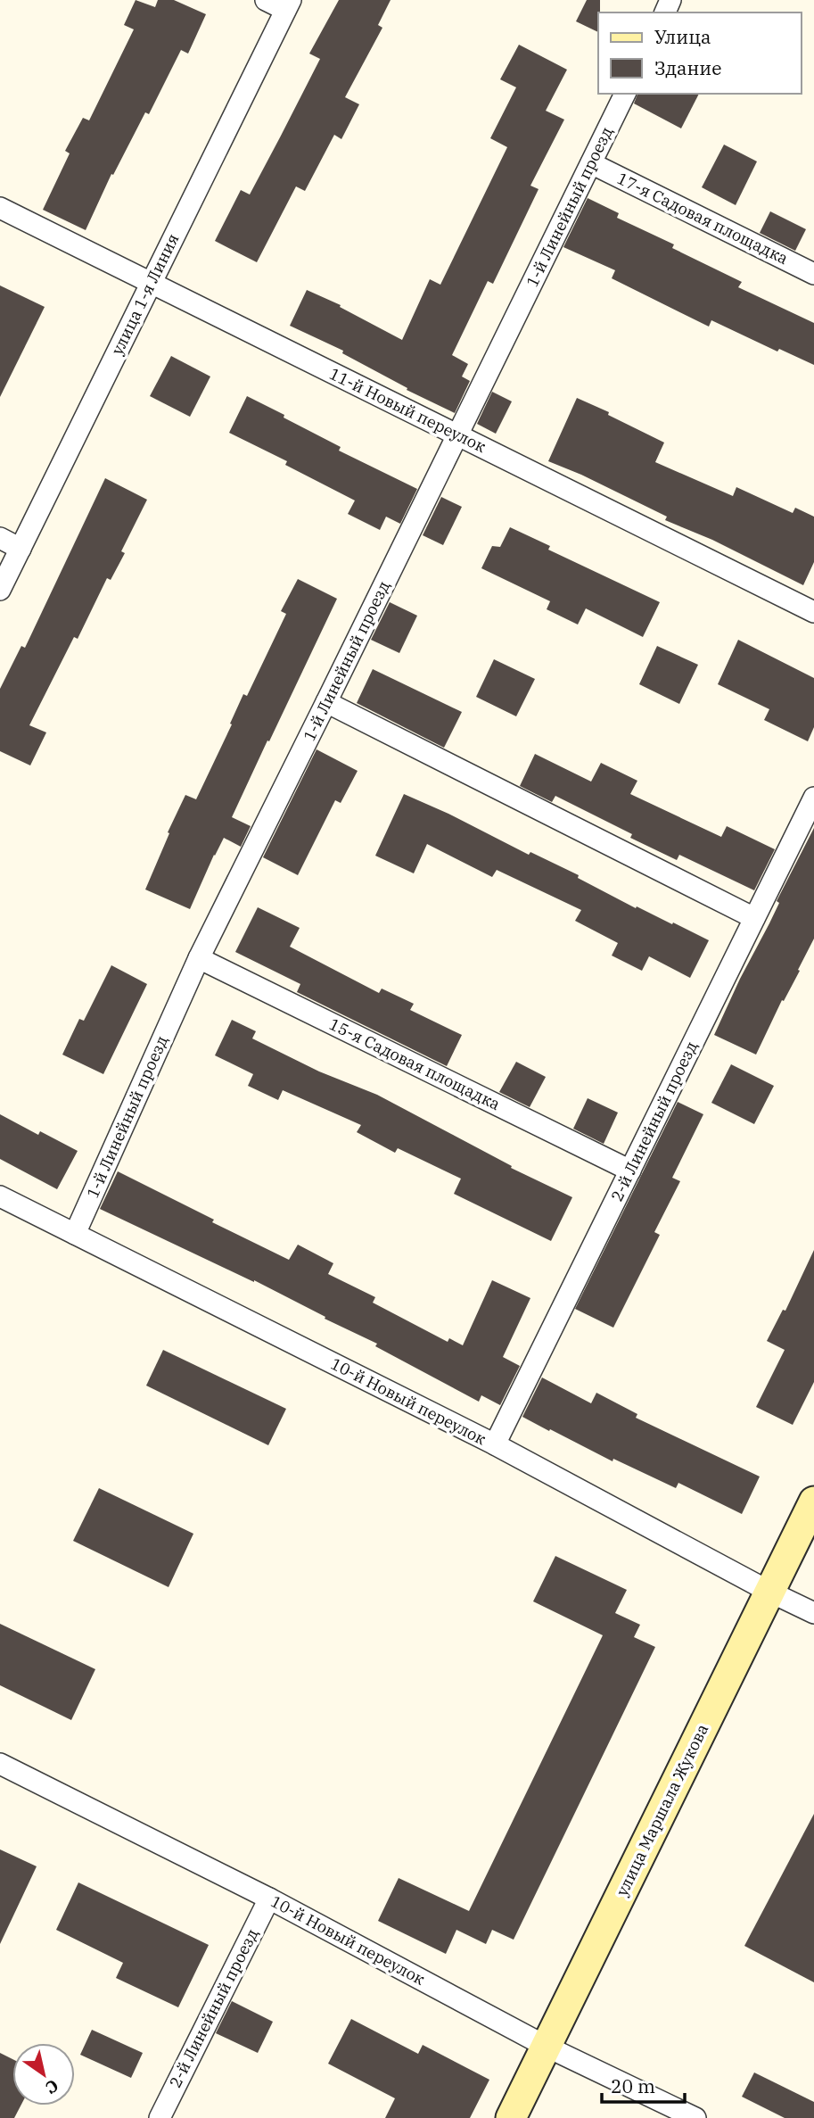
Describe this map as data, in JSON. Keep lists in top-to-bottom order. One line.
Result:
{"streets":{"main road":["улица Маршала Жукова"],"street":["1-й Линейный проезд","17-я Садовая площадка","улица 1-я Линия","11-й Новый переулок","15-я Садовая площадка","2-й Линейный проезд","10-й Новый переулок"]},"crossings":[["1-й Линейный проезд","17-я Садовая площадка"],["1-й Линейный проезд","11-й Новый переулок"],["1-й Линейный проезд","15-я Садовая площадка"],["1-й Линейный проезд","10-й Новый переулок"],["улица 1-я Линия","11-й Новый переулок"],["15-я Садовая площадка","2-й Линейный проезд"],["2-й Линейный проезд","10-й Новый переулок"],["10-й Новый переулок","улица Маршала Жукова"]],"legend":["Улица","Здание"],"scale_bar":"20 m","north":"bottom right"}
